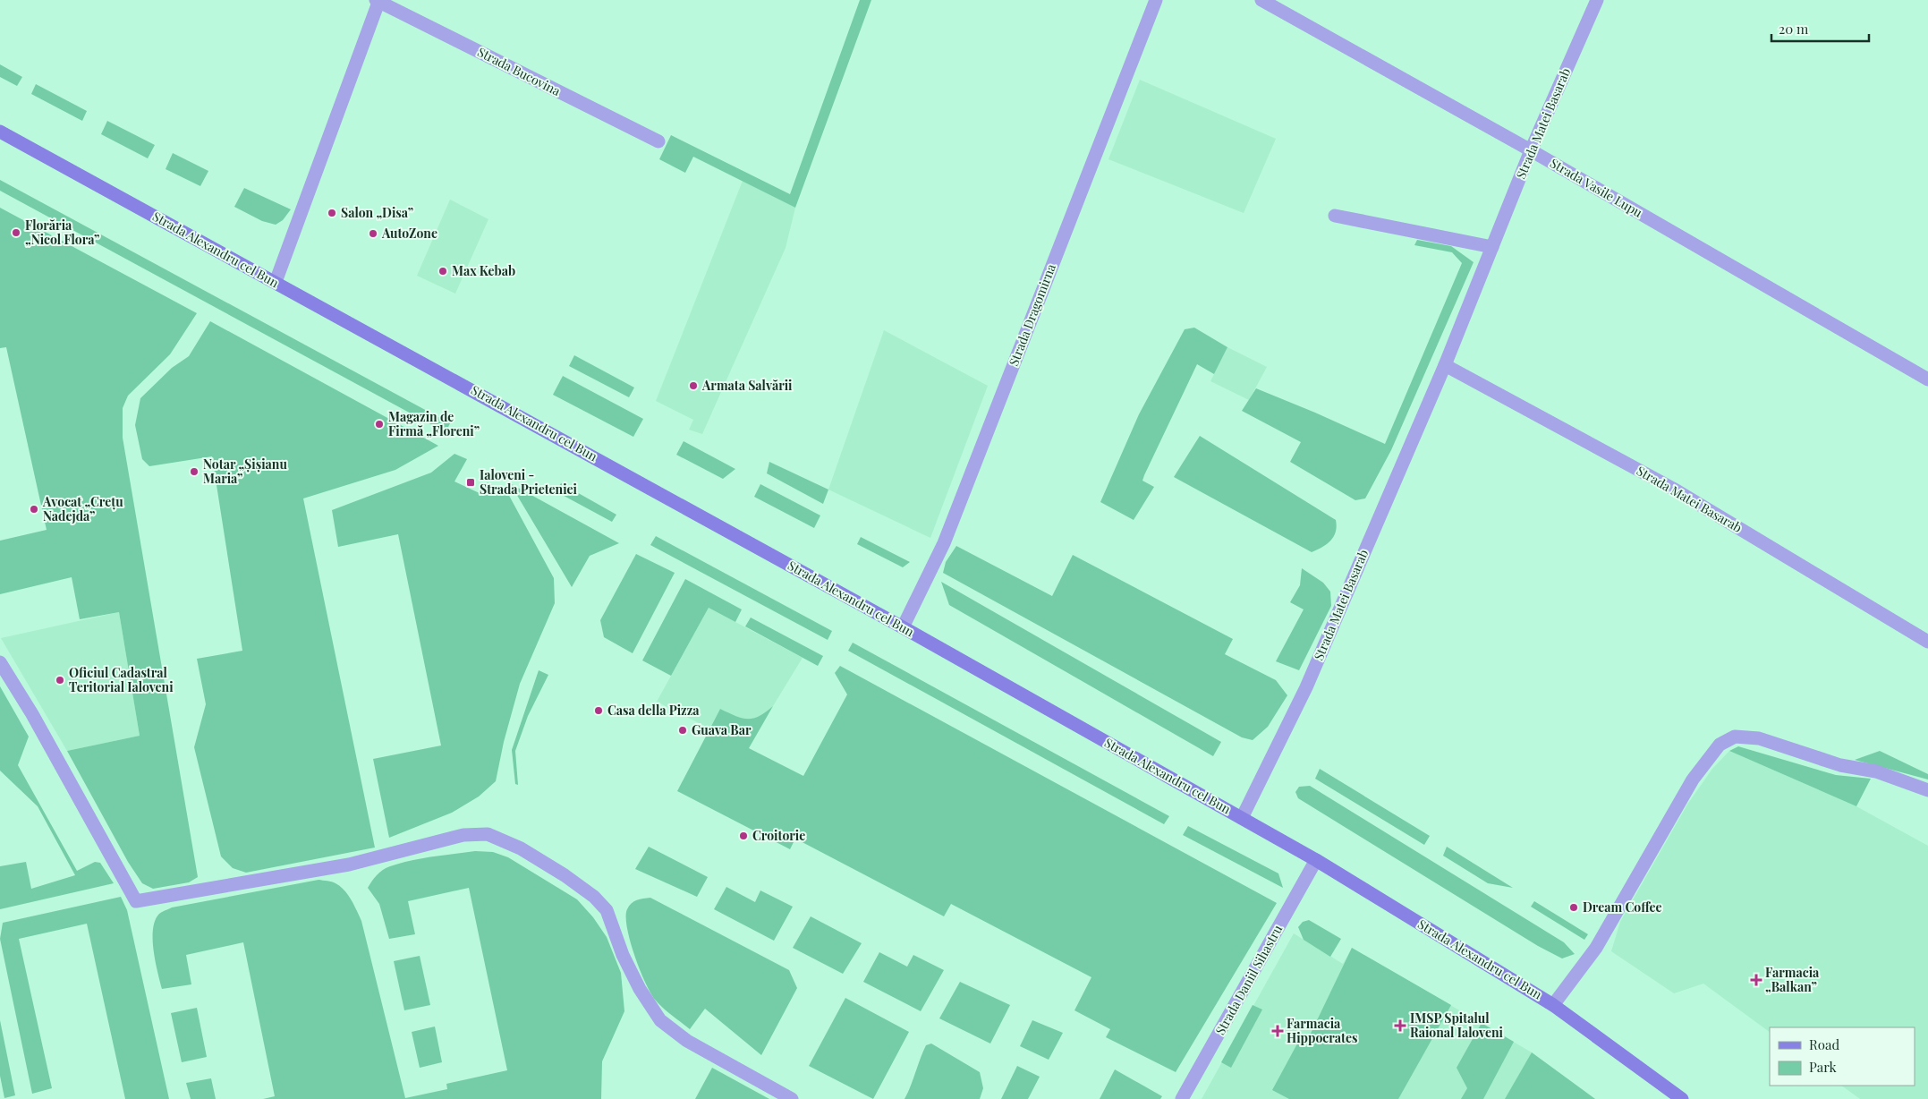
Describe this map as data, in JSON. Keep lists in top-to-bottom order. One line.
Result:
{"streets":{"main road":["Strada Alexandru cel Bun"],"street":["Strada Bucovina","Strada Matei Basarab","Strada Vasile Lupu","Strada Dragomirna","Strada Daniil Sihastru"]},"crossings":[["Strada Bucovina","Strada Alexandru cel Bun"],["Strada Matei Basarab","Strada Vasile Lupu"],["Strada Matei Basarab","Strada Alexandru cel Bun"],["Strada Alexandru cel Bun","Strada Dragomirna"],["Strada Alexandru cel Bun","Strada Daniil Sihastru"]],"places":{"other":["Salon „Disa”","Florăria „Nicol Flora”","AutoZone","Max Kebab","Armata Salvării","Magazin de Firmă „Floreni”","Notar „Șișianu Maria”","Avocat „Crețu Nadejda”","Oficiul Cadastral Teritorial Ialoveni","Casa della Pizza","Guava Bar","Croitorie","Dream Coffee"],"transit":["Ialoveni - Strada Prieteniei"],"health":["Farmacia „Balkan”","IMSP Spitalul Raional Ialoveni","Farmacia Hippocrates"]},"legend":["Road","Park"],"scale_bar":"20 m"}
